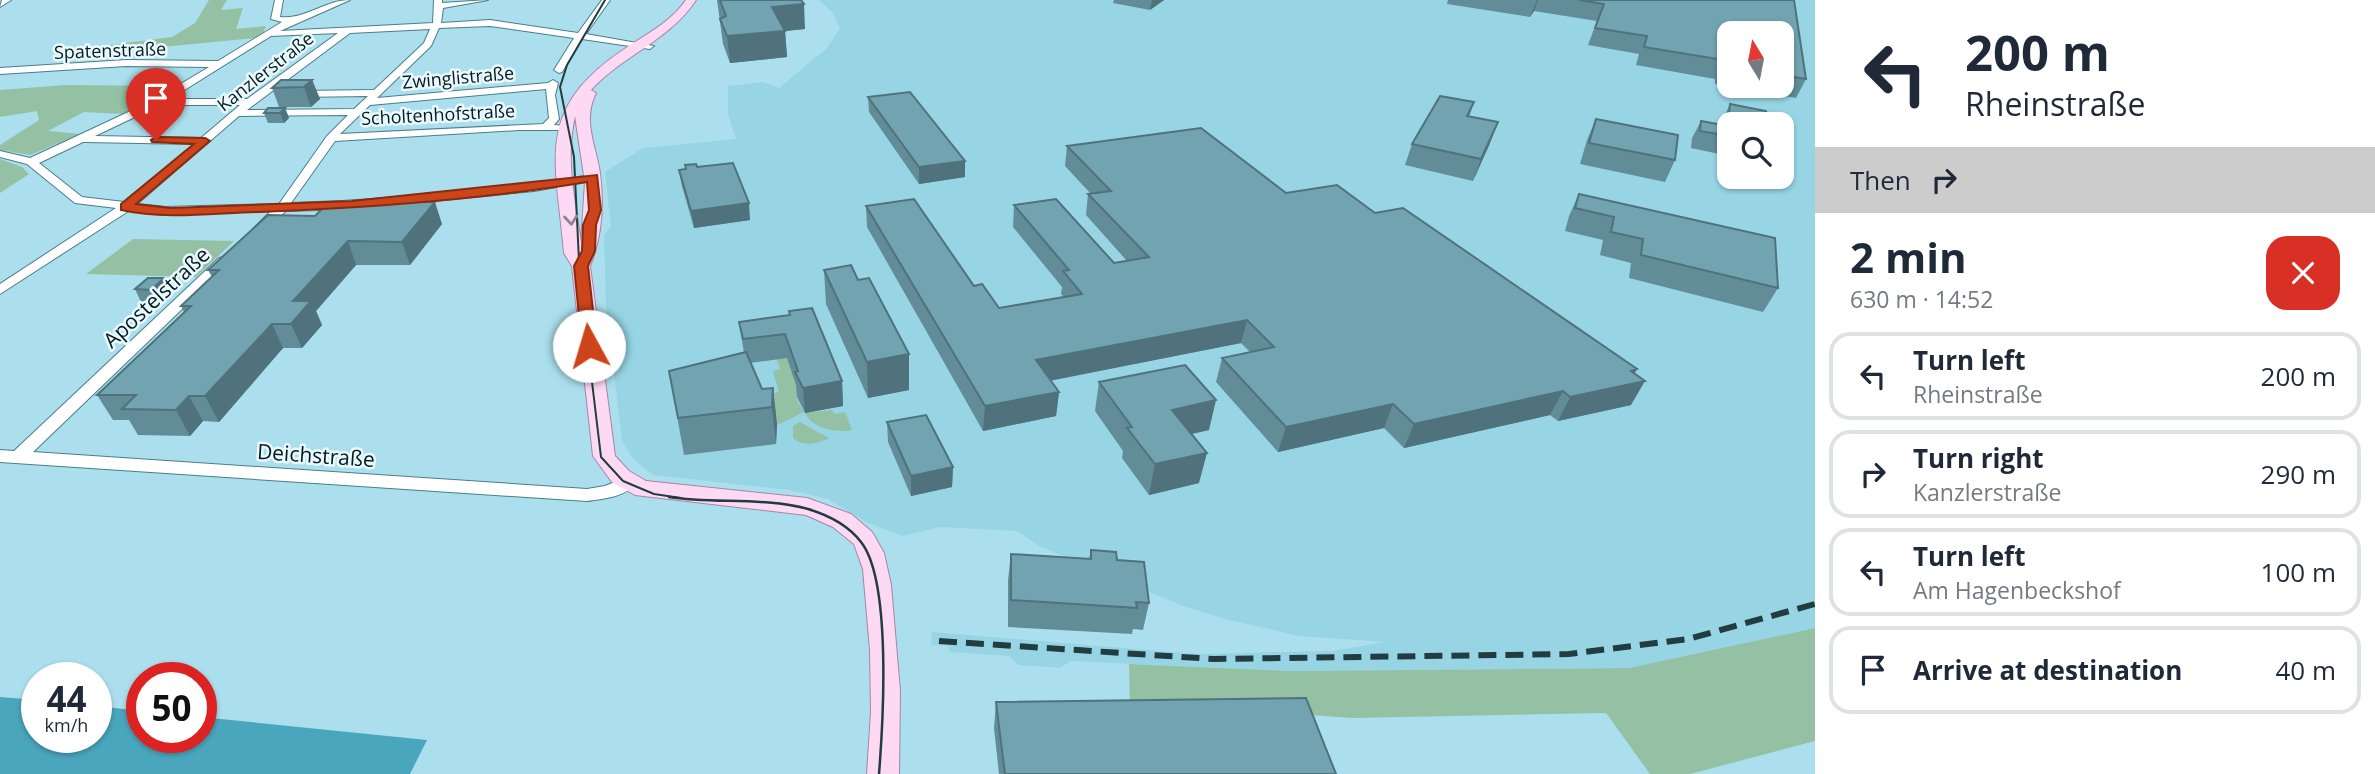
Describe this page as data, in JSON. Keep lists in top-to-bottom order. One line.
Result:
{"streets":{"street":["Spatenstraße","Kanzlerstraße","Zwinglistraße","Scholtenhofstraße","Apostelstraße","Deichstraße"]},"crossings":[["Zwinglistraße","Scholtenhofstraße"],["Zwinglistraße","Apostelstraße"],["Scholtenhofstraße","Apostelstraße"],["Apostelstraße","Deichstraße"]],"north":"top","page":{"turn":["200 m","Rheinstraße"],"then":"Then","heading":["2 min","630 m · 14:52"],"list":[{"name":"Turn left","note":"Rheinstraße","value":"200 m"},{"name":"Turn right","note":"Kanzlerstraße","value":"290 m"},{"name":"Turn left","note":"Am Hagenbeckshof","value":"100 m"},{"name":"Arrive at destination","value":"40 m"}],"speed":"44 km/h","limit":"50"}}
